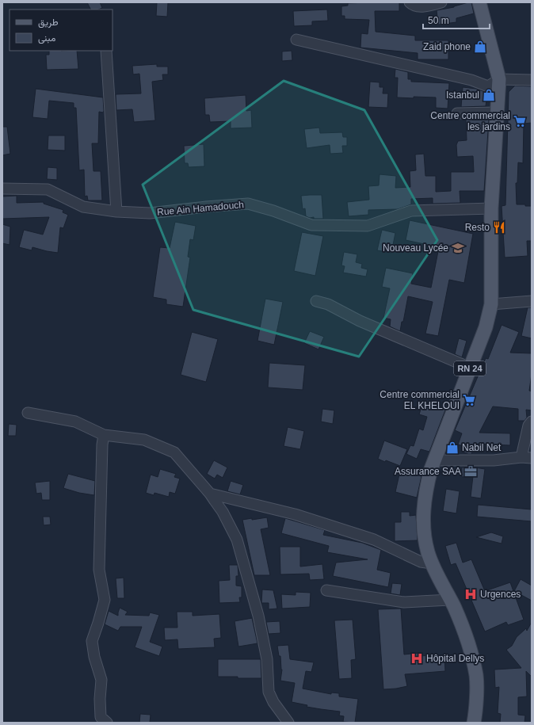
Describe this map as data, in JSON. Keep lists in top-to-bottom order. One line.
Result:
{"streets":{"main road":["RN 24"],"street":["Rue Ain Hamadouch"]},"crossings":[["Rue Ain Hamadouch","RN 24"]],"places":{"shop":["Zaid phone","Istanbul","Nabil Net"],"supermarket":["Centre commercial les jardins","Centre commercial EL KHELOUI"],"restaurant":["Resto"],"school or university":["Nouveau Lycée"],"office":["Assurance SAA"],"hospital":["Urgences","Hôpital Dellys"]},"legend":["طريق","مبنى"],"scale_bar":"50 m"}
